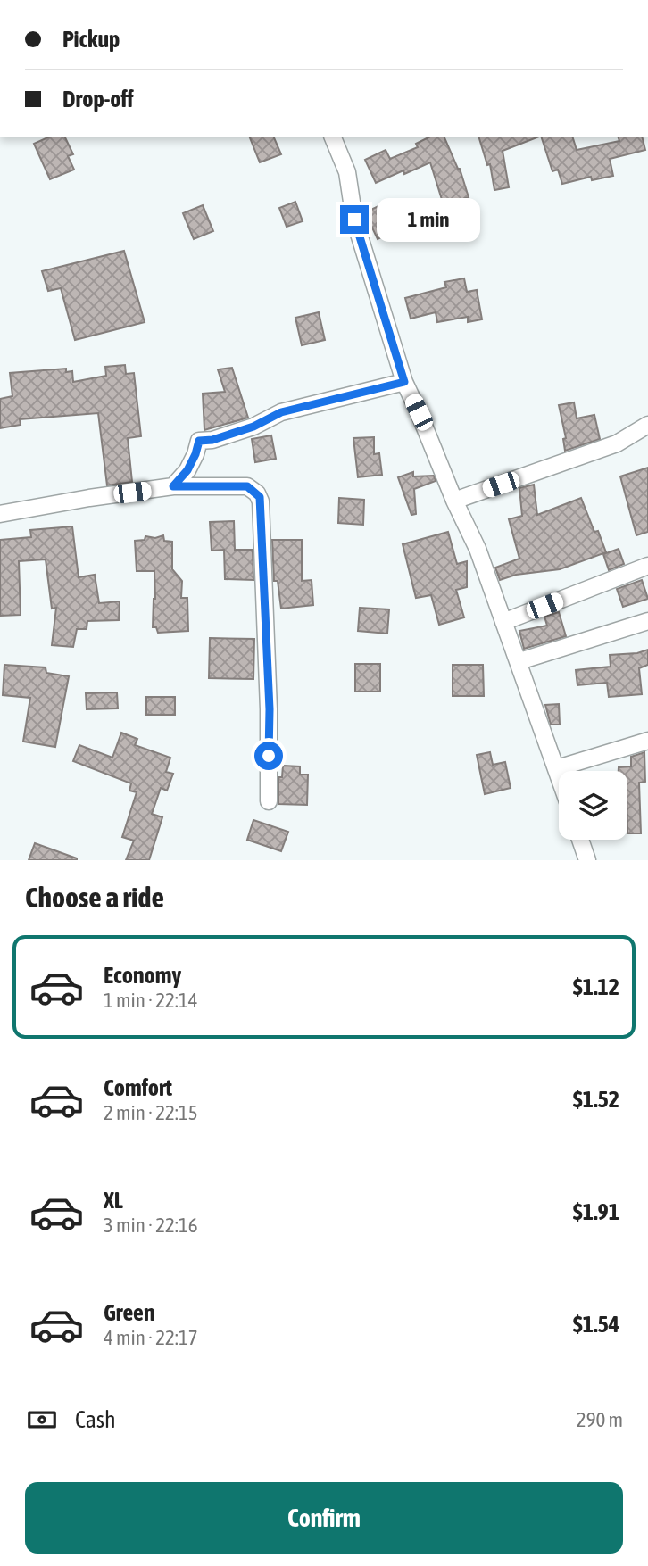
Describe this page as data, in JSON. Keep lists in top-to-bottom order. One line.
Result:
{"page":{"banner":["Pickup","Drop-off"],"bubble":"1 min","heading":"Choose a ride","list":[{"name":"Economy","note":"1 min · 22:14","value":"$1.12"},{"name":"Comfort","note":"2 min · 22:15","value":"$1.52"},{"name":"XL","note":"3 min · 22:16","value":"$1.91"},{"name":"Green","note":"4 min · 22:17","value":"$1.54"}],"pay":["Cash","290 m"],"buttons":"Confirm"}}
